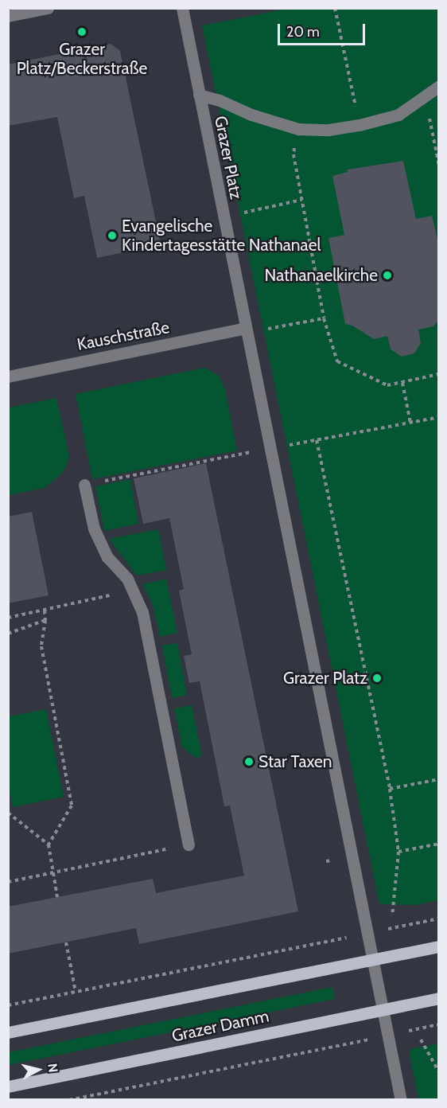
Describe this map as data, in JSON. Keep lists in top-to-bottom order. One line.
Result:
{"streets":{"main road":["Grazer Damm"],"street":["Grazer Platz","Kauschstraße"]},"crossings":[["Grazer Platz","Kauschstraße"],["Grazer Platz","Grazer Damm"]],"places":["Grazer Platz/Beckerstraße","Evangelische Kindertagesstätte Nathanael","Nathanaelkirche","Grazer Platz","Star Taxen"],"scale_bar":"20 m","north":"right"}
